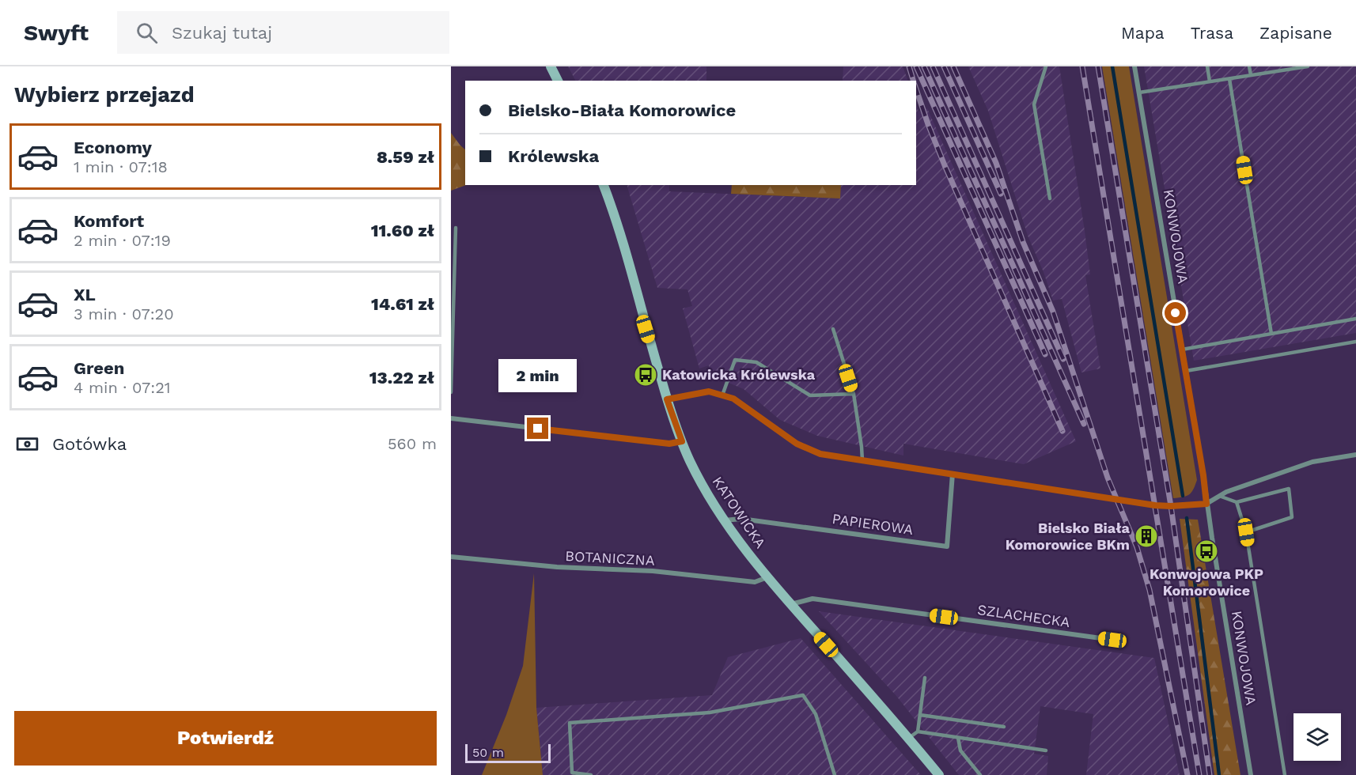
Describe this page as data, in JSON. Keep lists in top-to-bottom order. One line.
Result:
{"streets":{"street":["KONWOJOWA","KATOWICKA","PAPIEROWA","BOTANICZNA","SZLACHECKA"]},"crossings":[["KATOWICKA","PAPIEROWA"],["KATOWICKA","BOTANICZNA"],["KATOWICKA","SZLACHECKA"]],"places":{"bus stop":["Katowicka Królewska","Konwojowa PKP Komorowice"],"building":["Bielsko Biała Komorowice BKm"]},"scale_bar":"50 m","page":{"header":"Swyft","search":"Szukaj tutaj","nav":["Mapa","Trasa","Zapisane"],"heading":"Wybierz przejazd","banner":["Bielsko-Biała Komorowice","Królewska"],"list":[{"name":"Economy","note":"1 min · 07:18","value":"8.59 zł"},{"name":"Komfort","note":"2 min · 07:19","value":"11.60 zł"},{"name":"XL","note":"3 min · 07:20","value":"14.61 zł"},{"name":"Green","note":"4 min · 07:21","value":"13.22 zł"}],"bubble":"2 min","pay":["Gotówka","560 m"],"buttons":"Potwierdź","scale":"50 m"}}
